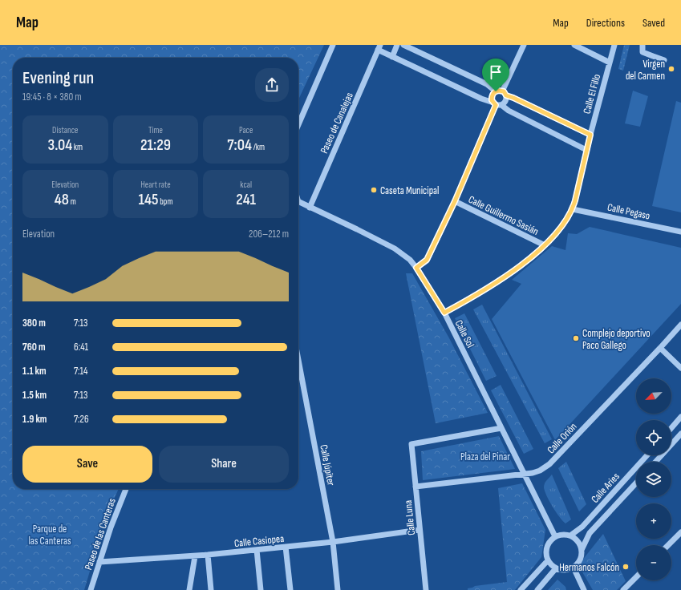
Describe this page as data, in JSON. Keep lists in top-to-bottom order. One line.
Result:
{"streets":{"street":["Calle El Fillo","Paseo de Canalejas","Calle Pegaso","Calle Guillermo Sasián","Calle Sol","Calle Orión","Calle Júpiter","Calle Aries","Calle Luna","Paseo de las Canteras","Calle Casiopea"]},"crossings":[["Calle El Fillo","Calle Pegaso"],["Calle El Fillo","Calle Guillermo Sasián"],["Calle El Fillo","Calle Sol"],["Paseo de Canalejas","Calle Sol"],["Calle Sol","Calle Orión"],["Calle Sol","Calle Aries"],["Calle Sol","Calle Luna"],["Calle Orión","Calle Luna"],["Calle Júpiter","Calle Casiopea"],["Calle Luna","Calle Casiopea"],["Paseo de las Canteras","Calle Casiopea"]],"parks":["Plaza del Pinar","Parque de las Canteras"],"places":["Virgen del Carmen","Caseta Municipal","Complejo deportivo Paco Gallego","Hermanos Falcón"],"north":"bottom left","page":{"header":"Map","nav":["Map","Directions","Saved"],"heading":["Evening run","19:45 · 8 × 380 m"],"stats":[["Distance","3.04 km"],["Time","21:29"],["Pace","7:04 /km"],["Elevation","48 m"],["Heart rate","145 bpm"],["kcal","241"]],"chart":["Elevation","206–212 m"],"list":[{"name":"380 m","note":"7:13"},{"name":"760 m","note":"6:41"},{"name":"1.1 km","note":"7:14"},{"name":"1.5 km","note":"7:13"},{"name":"1.9 km","note":"7:26"}],"map_buttons":["+","−"],"buttons":["Save","Share"]}}
